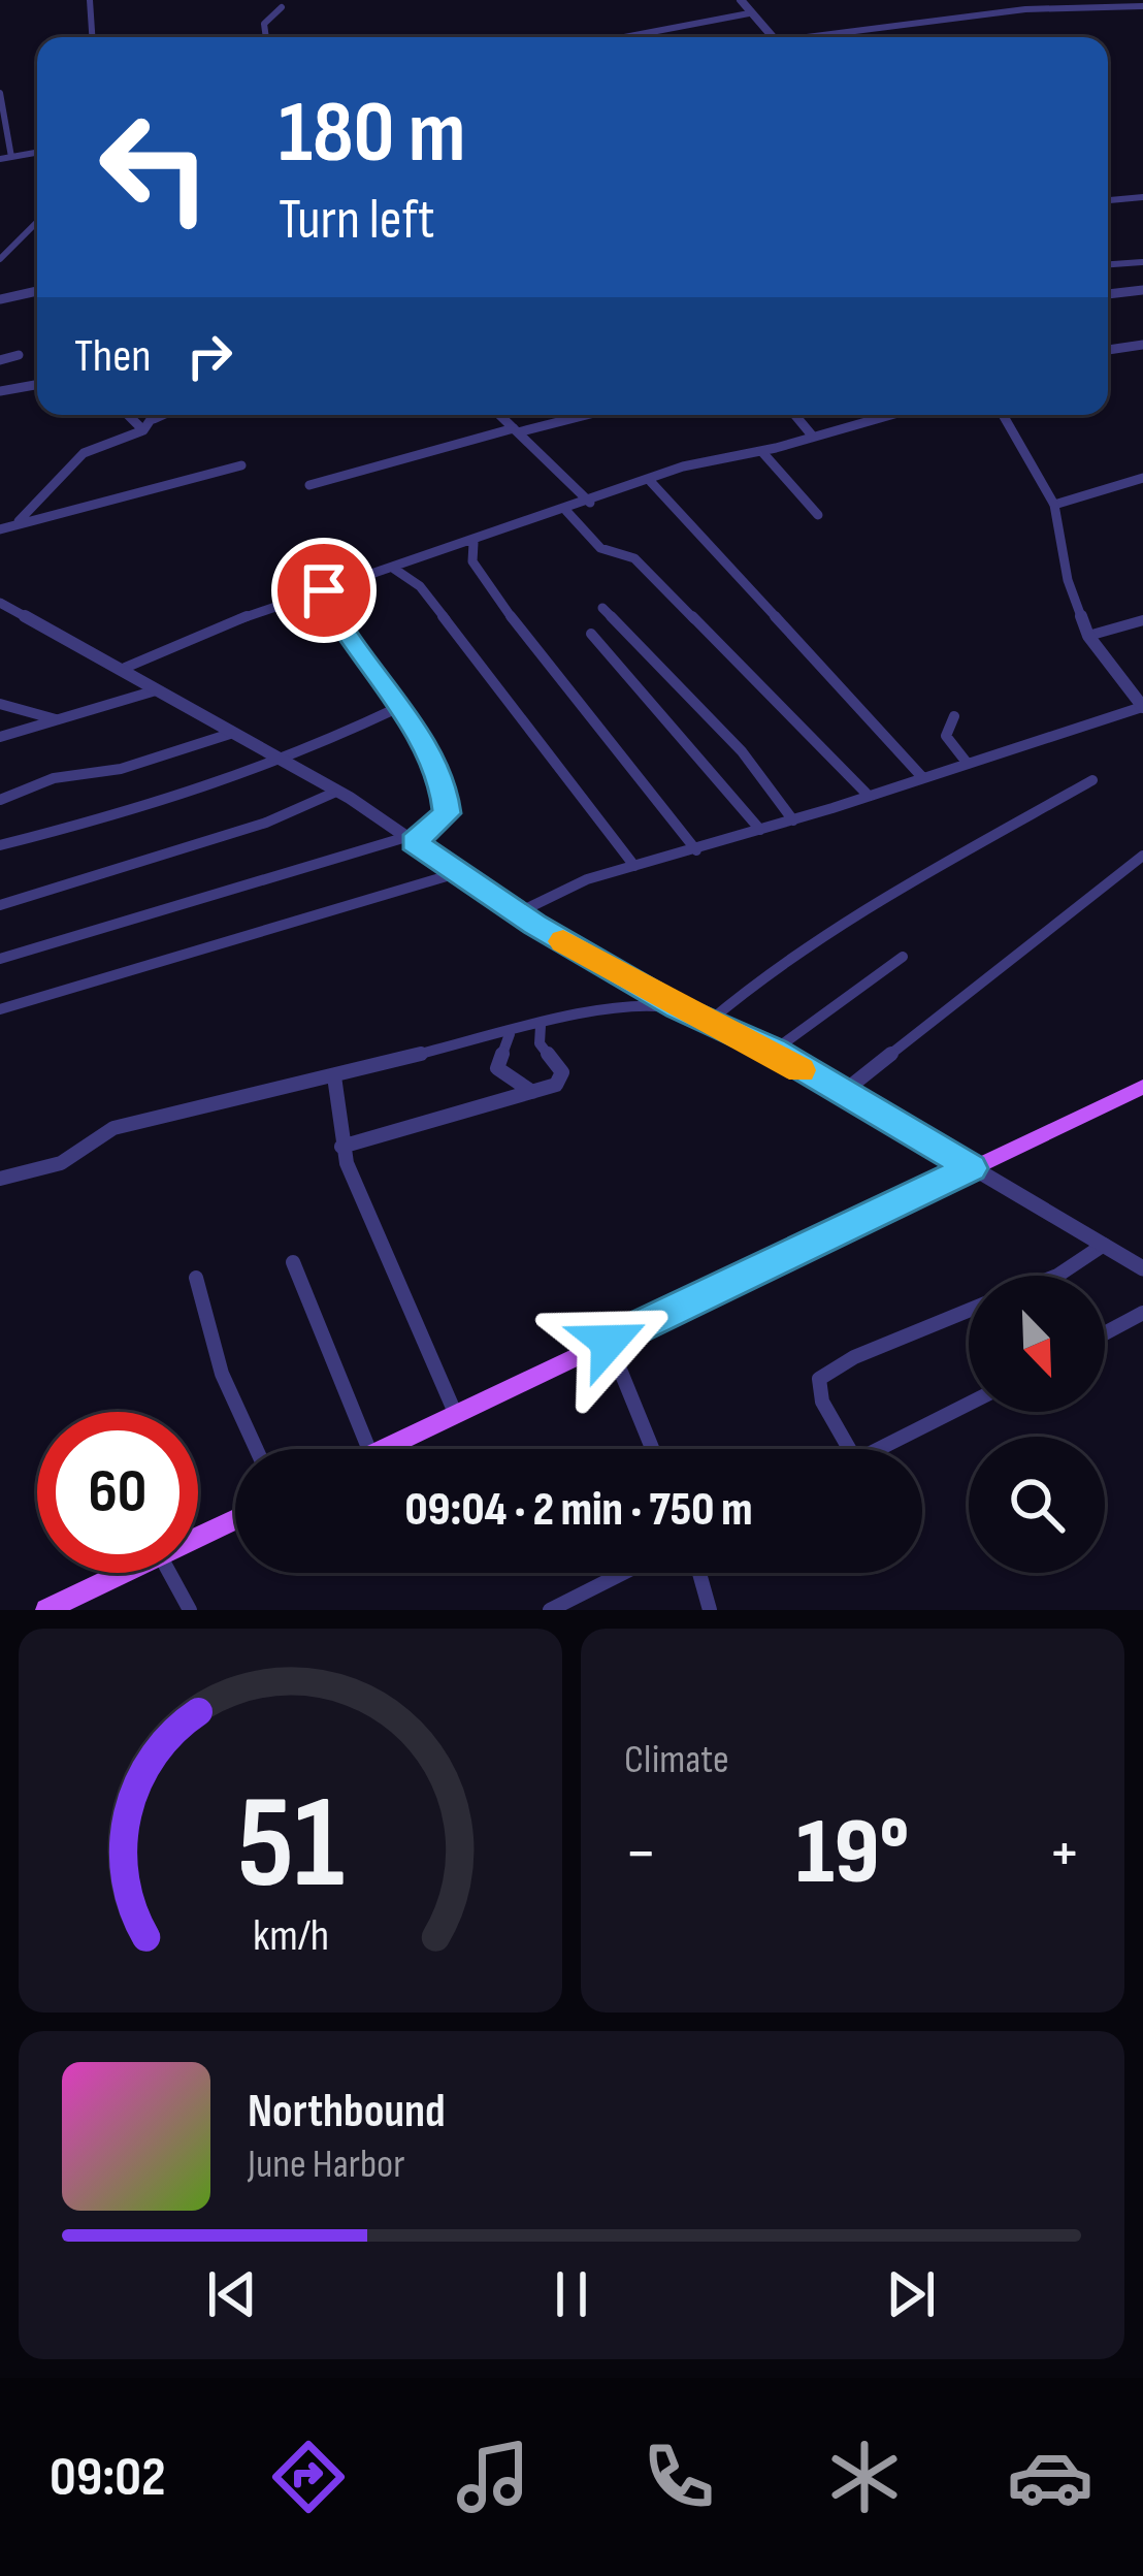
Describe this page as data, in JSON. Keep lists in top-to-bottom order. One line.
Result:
{"north":"bottom right","page":{"turn":["180 m","Turn left"],"then":"Then","limit":"60","trip":"09:04 · 2 min · 750 m","tile":"Climate","heat":["−","19°","+"],"song":["Northbound","June Harbor"],"tabs":"09:02","gauge":["51","km/h"]}}
